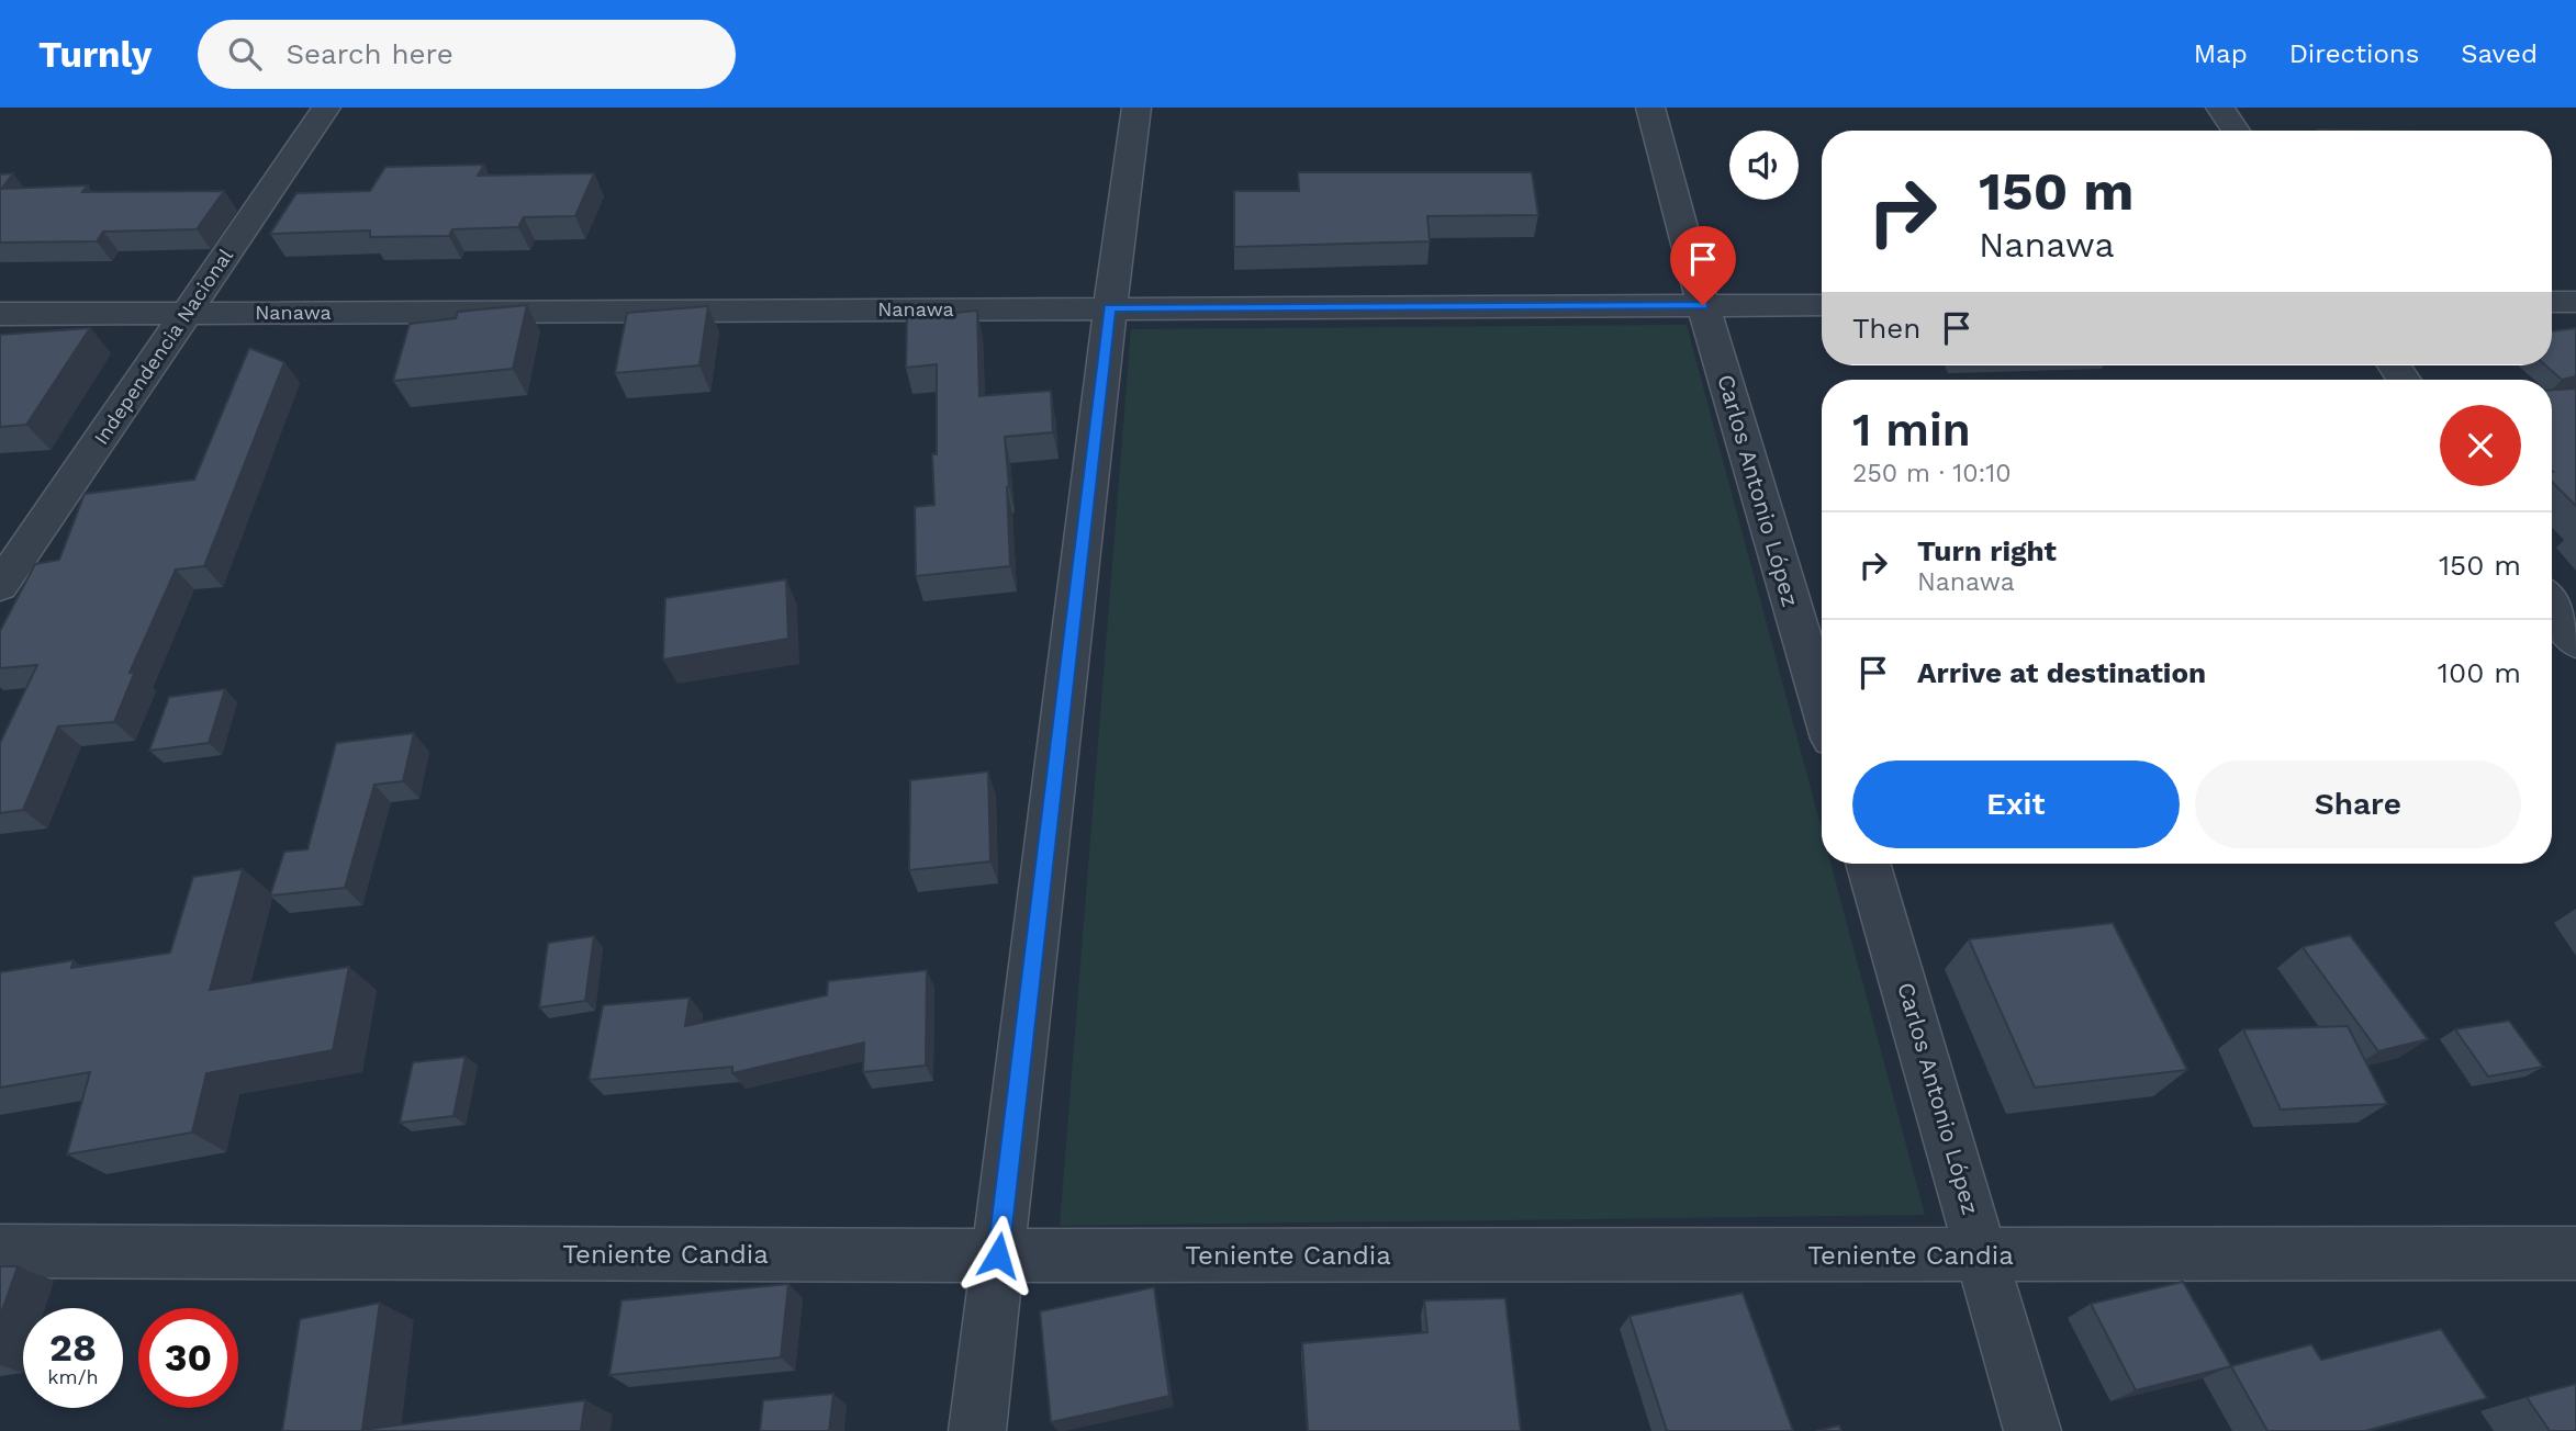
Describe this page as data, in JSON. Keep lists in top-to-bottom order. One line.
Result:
{"streets":{"street":["Nanawa","Independencia Nacional","Carlos Antonio López","Teniente Candia"]},"crossings":[["Nanawa","Independencia Nacional"],["Nanawa","Carlos Antonio López"],["Carlos Antonio López","Teniente Candia"]],"page":{"header":"Turnly","search":"Search here","nav":["Map","Directions","Saved"],"turn":["150 m","Nanawa"],"then":"Then","heading":["1 min","250 m · 10:10"],"list":[{"name":"Turn right","note":"Nanawa","value":"150 m"},{"name":"Arrive at destination","value":"100 m"}],"buttons":["Exit","Share"],"speed":"28 km/h","limit":"30"}}
